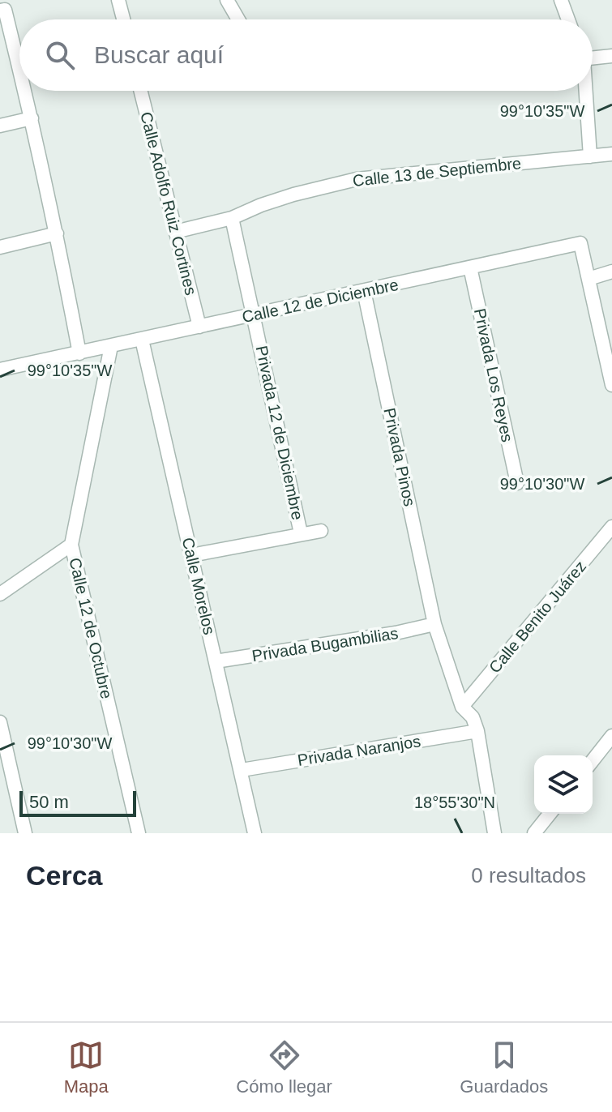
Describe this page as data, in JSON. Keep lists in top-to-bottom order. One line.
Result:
{"streets":{"street":["Calle 13 de Septiembre","Calle Adolfo Ruiz Cortines","Calle 12 de Diciembre","Privada Los Reyes","Privada 12 de Diciembre","Privada Pinos","Calle Morelos","Calle Benito Juárez","Calle 12 de Octubre","Privada Bugambilias","Privada Naranjos"]},"crossings":[["Calle 13 de Septiembre","Calle Adolfo Ruiz Cortines"],["Calle 13 de Septiembre","Privada 12 de Diciembre"],["Calle Adolfo Ruiz Cortines","Calle 12 de Diciembre"],["Calle 12 de Diciembre","Privada Los Reyes"],["Calle 12 de Diciembre","Privada 12 de Diciembre"],["Calle 12 de Diciembre","Privada Pinos"],["Calle 12 de Diciembre","Calle Morelos"],["Calle 12 de Diciembre","Calle 12 de Octubre"],["Privada 12 de Diciembre","Calle Morelos"],["Privada Pinos","Calle Benito Juárez"],["Privada Pinos","Privada Bugambilias"],["Privada Pinos","Privada Naranjos"],["Calle Morelos","Privada Bugambilias"],["Calle Morelos","Privada Naranjos"]],"scale_bar":"50 m","page":{"search":"Buscar aquí","scale":"50 m","heading":["Cerca","0 resultados"],"nav":["Mapa","Cómo llegar","Guardados"]},"coordinates":["99°10'35\"W","99°10'30\"W","18°55'30\"N"]}
